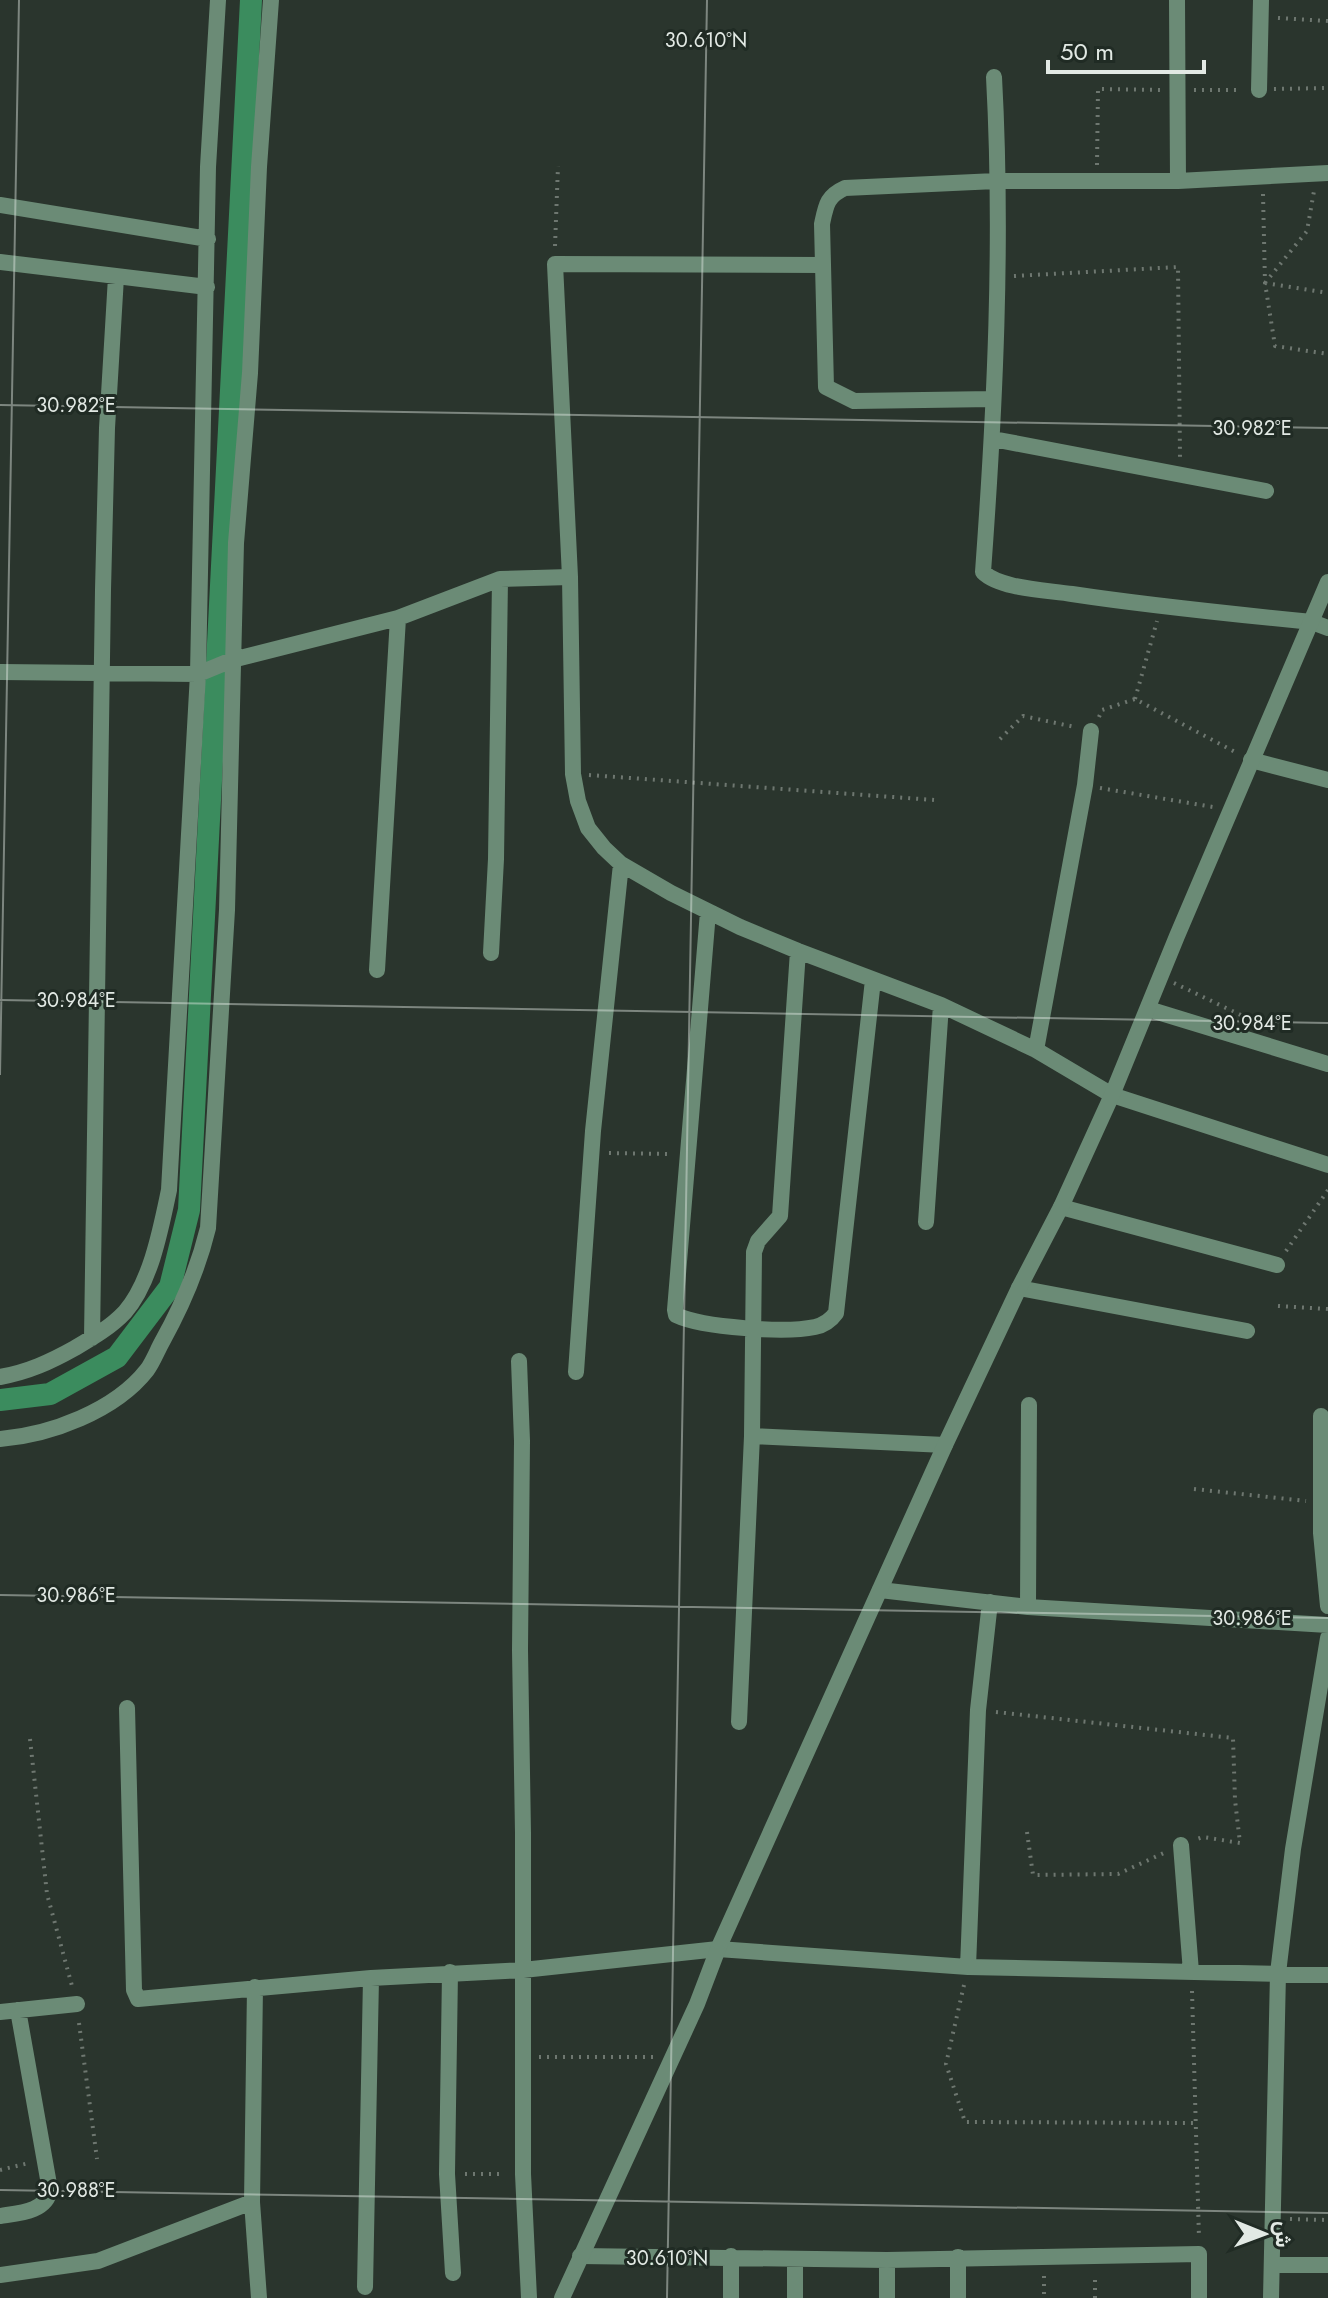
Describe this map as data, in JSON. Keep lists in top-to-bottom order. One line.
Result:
{"scale_bar":"50 m","north":"right","coordinates":["30.610°N","30.982°E","30.984°E","30.986°E","30.988°E"]}
